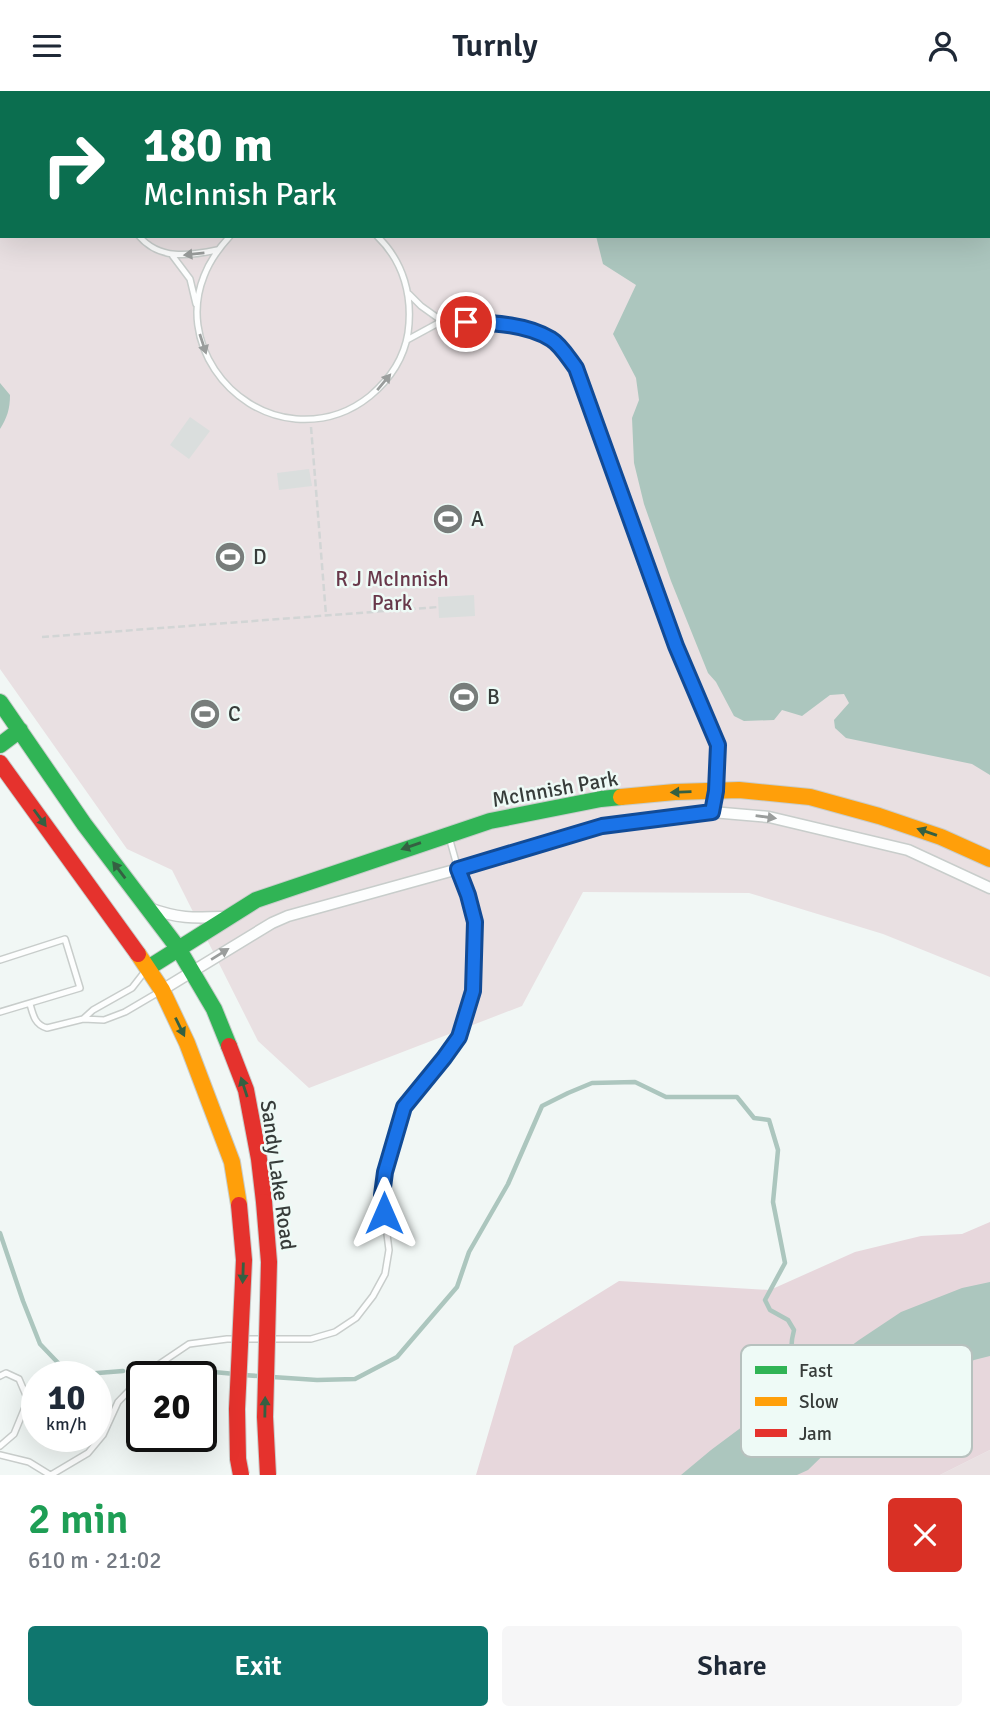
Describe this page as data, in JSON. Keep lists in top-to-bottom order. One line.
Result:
{"streets":{"main road":["McInnish Park","Sandy Lake Road"]},"crossings":[["McInnish Park","Sandy Lake Road"]],"one_way":["McInnish Park"],"parks":["R J McInnish Park"],"places":{"sports":["A","D","B","C"]},"legend":["Fast","Slow","Jam"],"page":{"header":"Turnly","turn":["180 m","McInnish Park"],"speed":"10 km/h","limit":"20","heading":["2 min","610 m · 21:02"],"buttons":["Exit","Share"]}}
